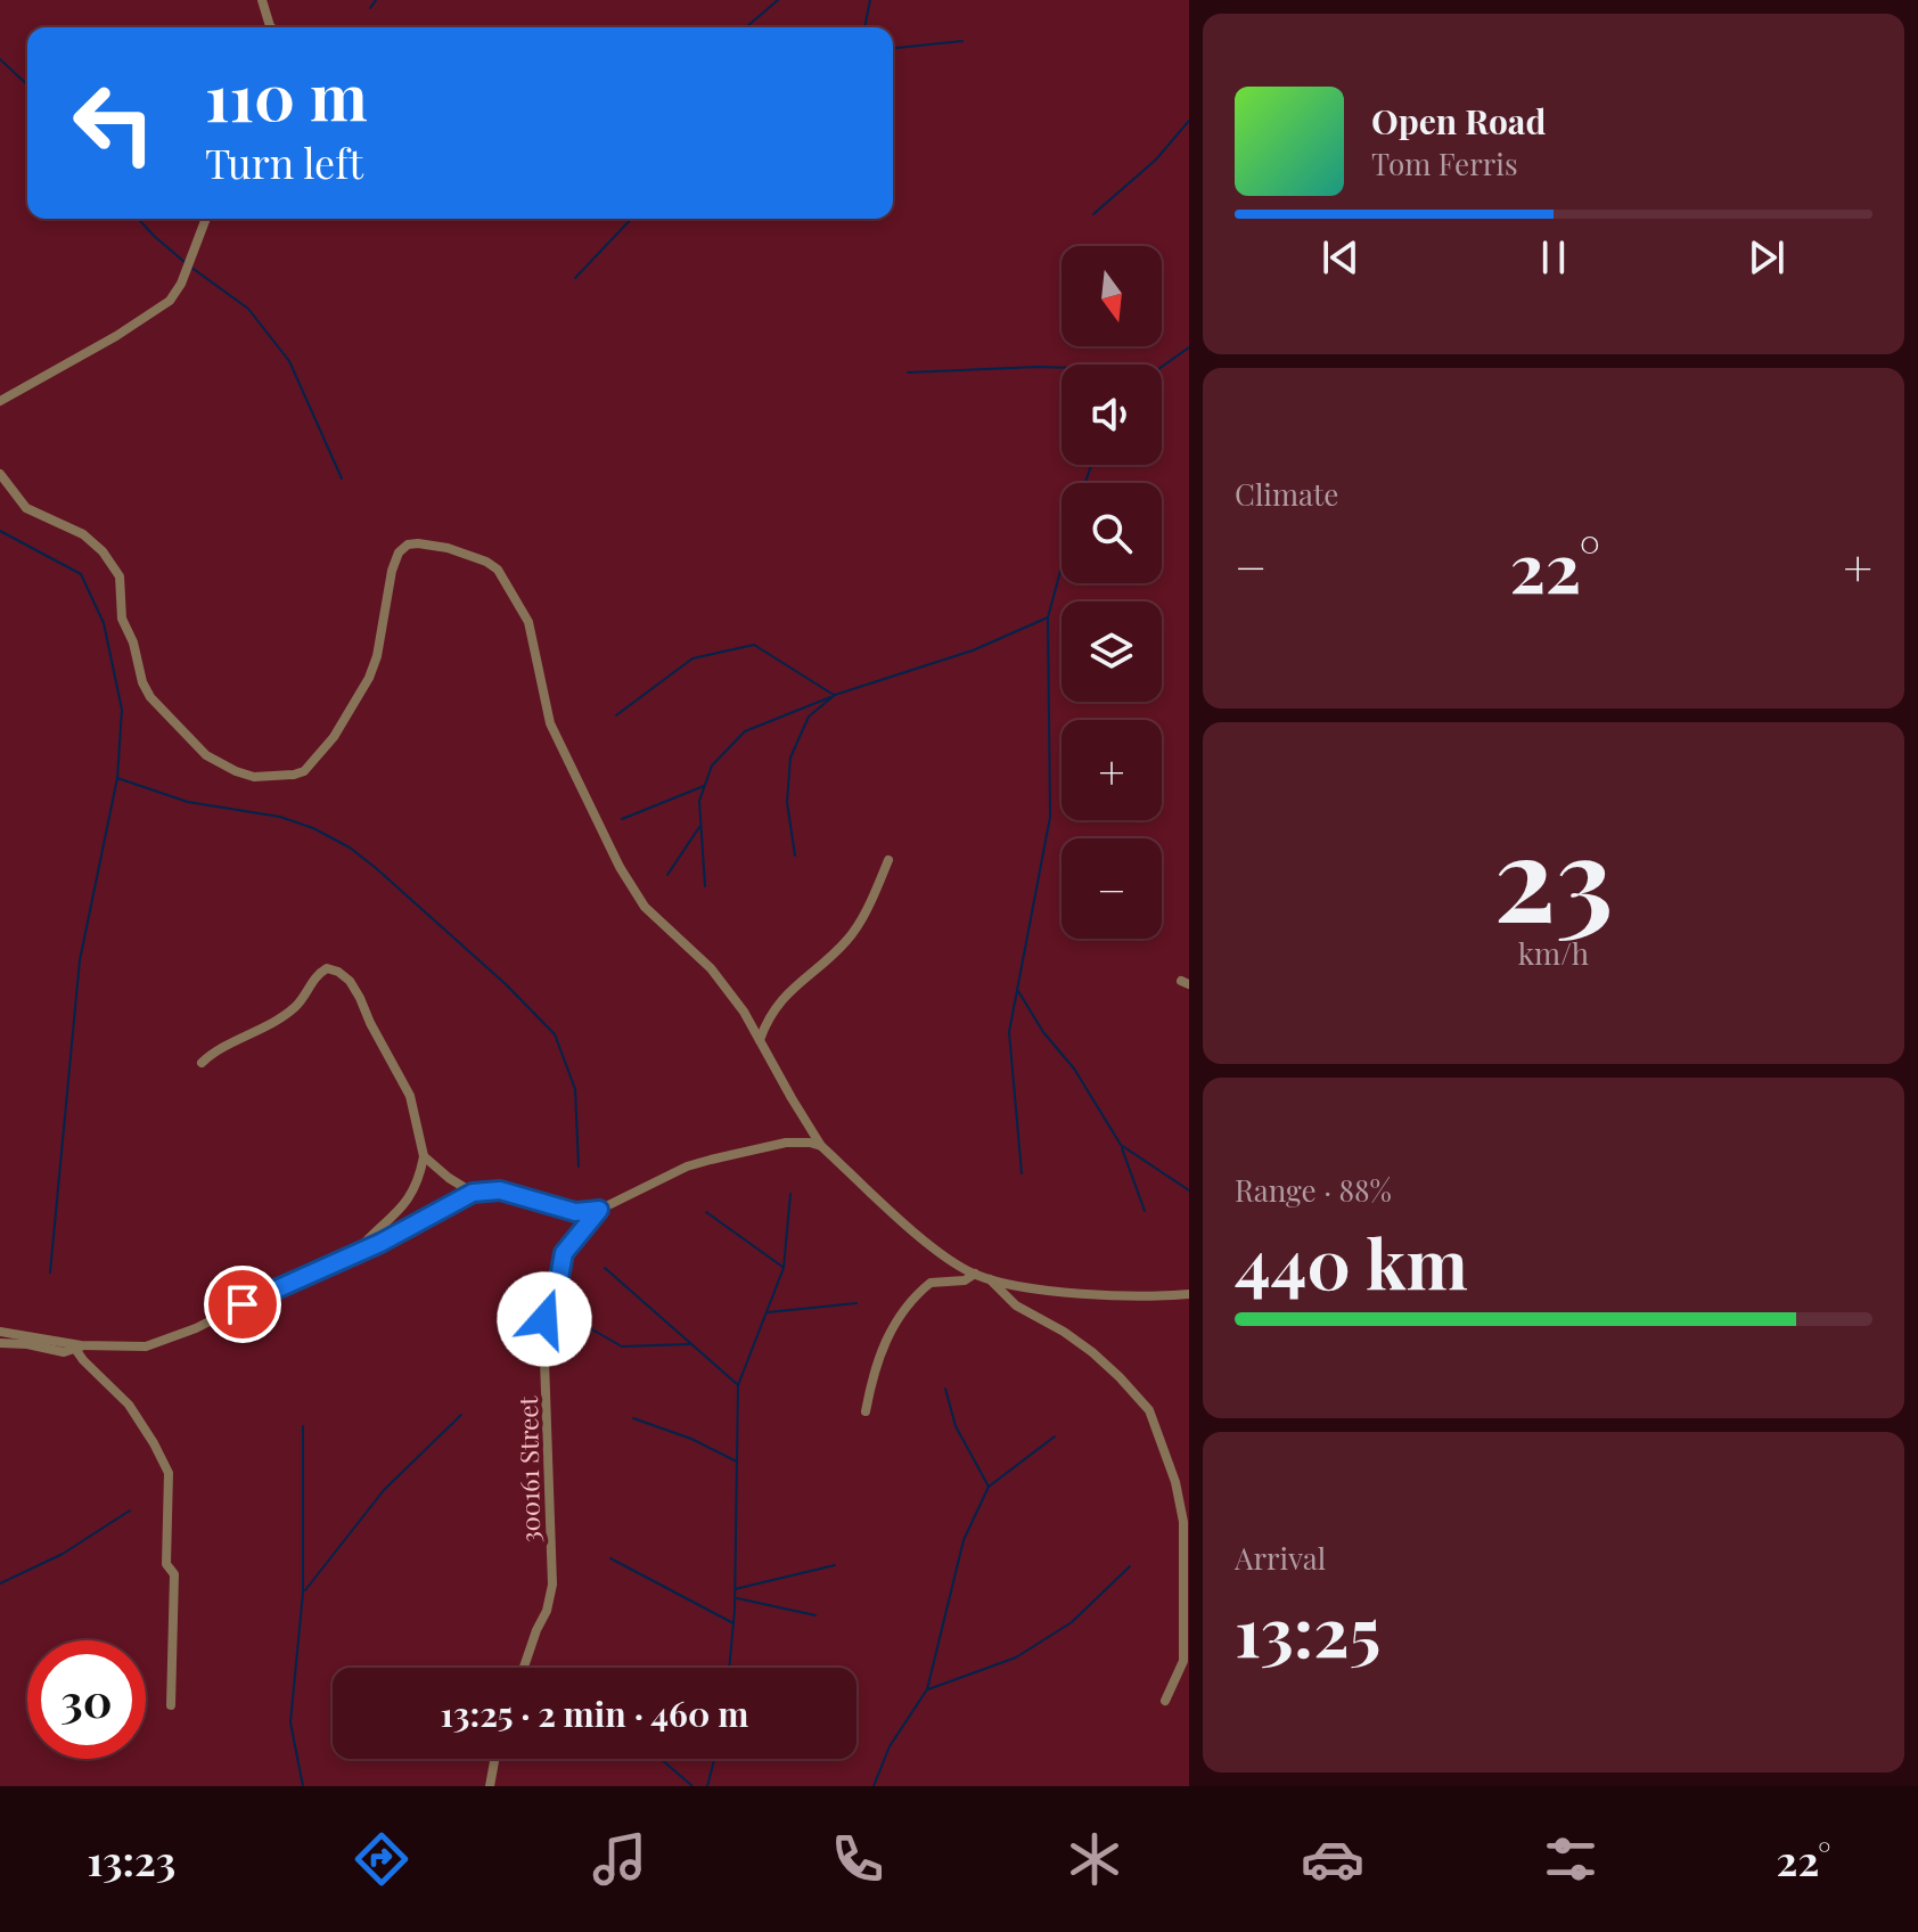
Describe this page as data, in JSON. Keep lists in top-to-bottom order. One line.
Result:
{"streets":{"street":["300161 Street"]},"north":"bottom","page":{"turn":["110 m","Turn left"],"song":["Open Road","Tom Ferris"],"map_buttons":["+","−"],"tile":["Climate",["23","km/h"],["Range · 88%","440 km"],["Arrival","13:25"]],"heat":["−","22°","+"],"limit":"30","trip":"13:25 · 2 min · 460 m","tabs":["13:23","22°"]}}
